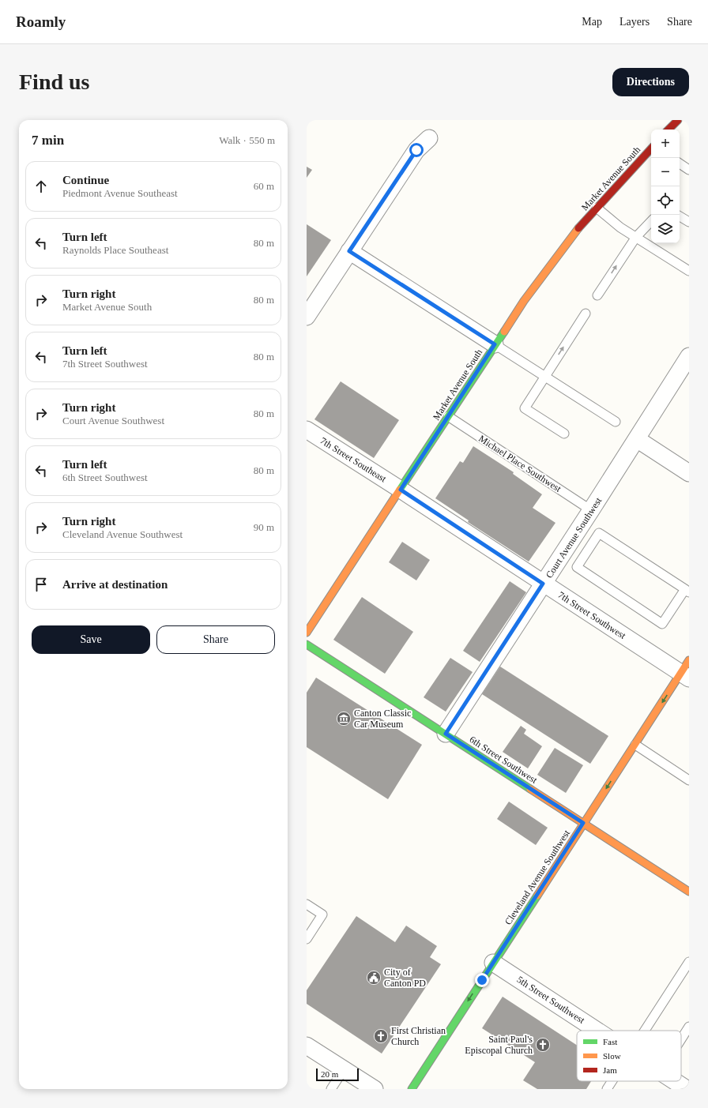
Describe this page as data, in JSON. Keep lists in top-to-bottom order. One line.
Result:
{"streets":{"street":["Market Avenue South","7th Street Southeast","Court Avenue Southwest","7th Street Southwest","6th Street Southwest","Cleveland Avenue Southwest","5th Street Southwest"],"lane":["Michael Place Southwest"]},"crossings":[["Market Avenue South","7th Street Southeast"],["Market Avenue South","Michael Place Southwest"],["Market Avenue South","7th Street Southwest"],["7th Street Southeast","7th Street Southwest"],["Michael Place Southwest","Court Avenue Southwest"],["Court Avenue Southwest","7th Street Southwest"],["Court Avenue Southwest","6th Street Southwest"],["7th Street Southwest","Cleveland Avenue Southwest"],["6th Street Southwest","Cleveland Avenue Southwest"],["Cleveland Avenue Southwest","5th Street Southwest"]],"one_way":["Cleveland Avenue Southwest"],"places":{"museum":["Canton Classic Car Museum"],"public building":["City of Canton PD"],"church":["First Christian Church","Saint Paul's Episcopal Church"]},"legend":["Fast","Slow","Jam"],"scale_bar":"20 m","page":{"header":"Roamly","nav":["Map","Layers","Share"],"buttons":["Directions",["Save","Share"]],"title":"Find us","heading":["7 min","Walk · 550 m"],"map_buttons":["+","−"],"list":[["Continue","Piedmont Avenue Southeast","60 m"],["Turn left","Raynolds Place Southeast","80 m"],["Turn right","Market Avenue South","80 m"],["Turn left","7th Street Southwest","80 m"],["Turn right","Court Avenue Southwest","80 m"],["Turn left","6th Street Southwest","80 m"],["Turn right","Cleveland Avenue Southwest","90 m"],"Arrive at destination"],"scale":"20 m"}}
